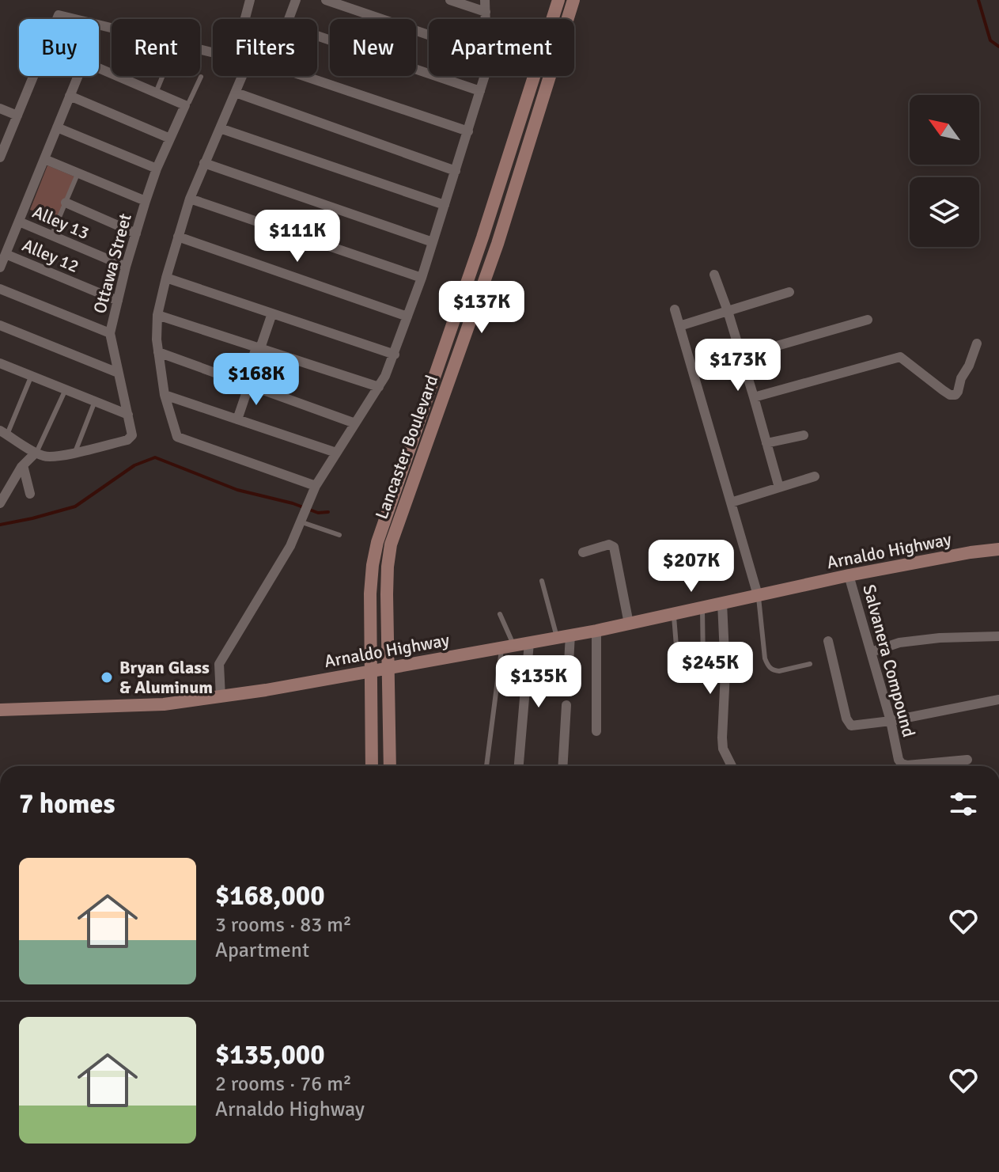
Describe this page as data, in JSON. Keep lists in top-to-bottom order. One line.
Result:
{"streets":{"main road":["Lancaster Boulevard","Arnaldo Highway"],"street":["Alley 13","Alley 12","Ottawa Street","Salvanera Compound"]},"crossings":[["Alley 13","Ottawa Street"],["Alley 12","Ottawa Street"],["Lancaster Boulevard","Arnaldo Highway"],["Arnaldo Highway","Salvanera Compound"]],"places":["Bryan Glass & Aluminum"],"north":"top left","page":{"chip":["Buy","Rent","Filters","New","Apartment"],"price":["$111K","$137K","$173K","$168K","$207K","$245K","$135K"],"heading":"7 homes","list":[{"name":"$168,000","note":"3 rooms · 83 m² · Apartment"},{"name":"$135,000","note":"2 rooms · 76 m² · Arnaldo Highway"}]}}
